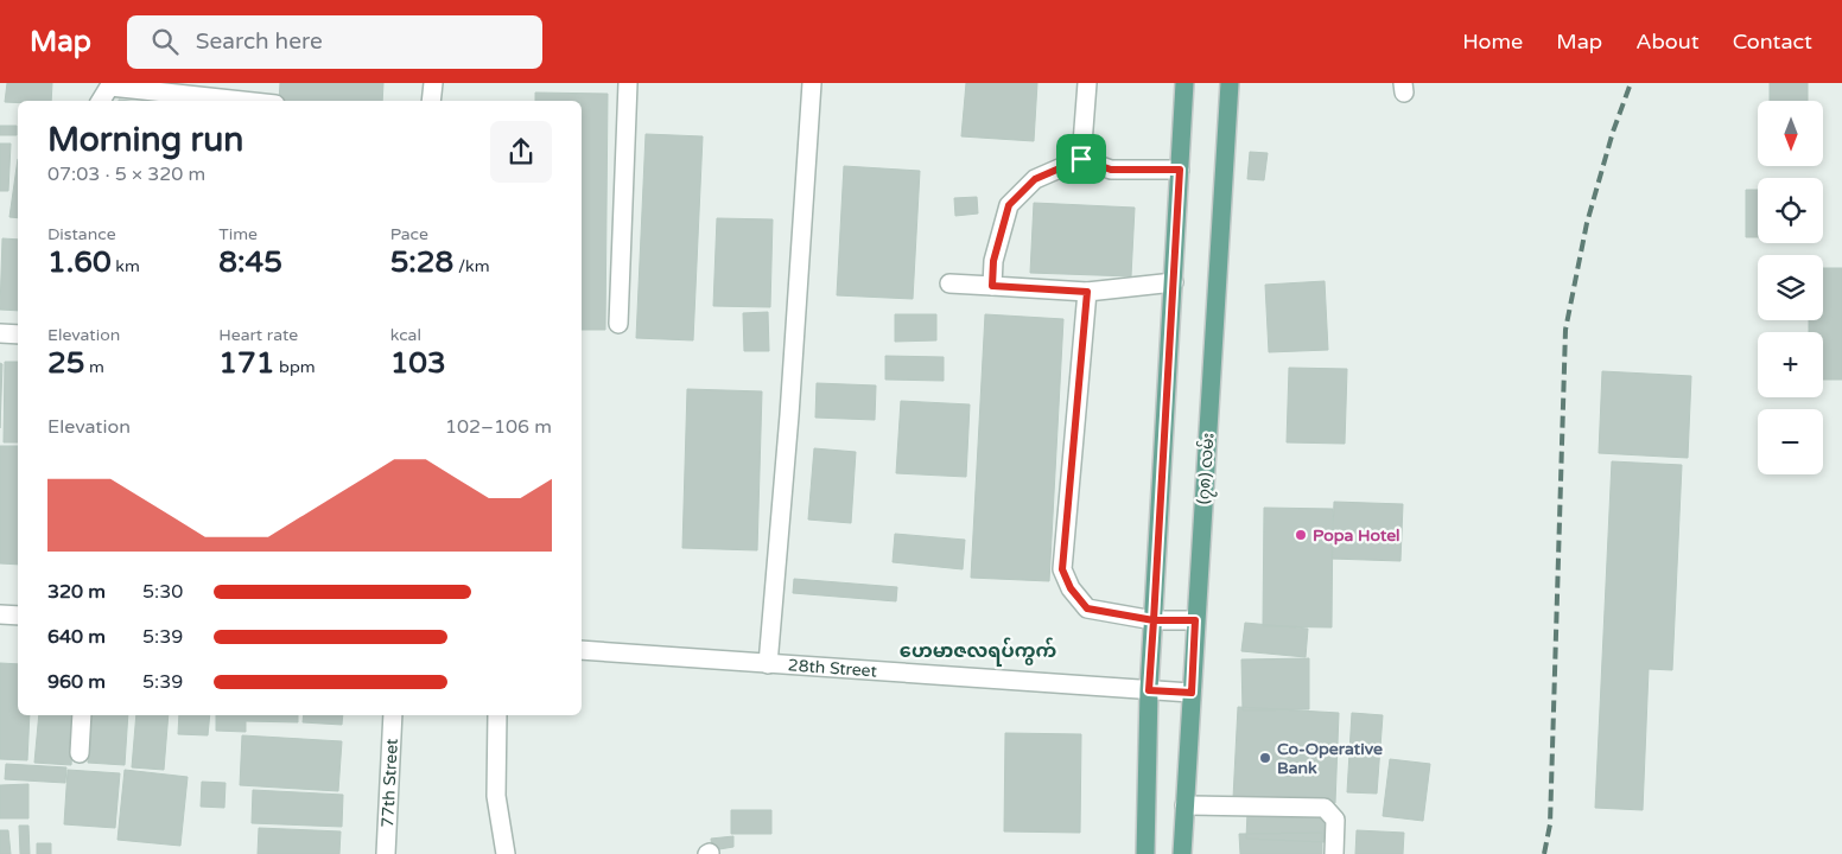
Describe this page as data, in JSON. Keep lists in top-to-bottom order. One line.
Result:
{"streets":{"main road":["(၇၈) လမ်း"],"street":["28th Street","77th Street"]},"crossings":[["(၇၈) လမ်း","28th Street"]],"districts":["ဟေမာဇလရပ်ကွက်"],"places":["Popa Hotel","Co-Operative Bank"],"north":"bottom","page":{"header":"Map","search":"Search here","nav":["Home","Map","About","Contact"],"map_buttons":["+","−"],"heading":["Morning run","07:03 · 5 × 320 m"],"stats":[["Distance","1.60 km"],["Time","8:45"],["Pace","5:28 /km"],["Elevation","25 m"],["Heart rate","171 bpm"],["kcal","103"]],"chart":["Elevation","102–106 m"],"list":[{"name":"320 m","note":"5:30"},{"name":"640 m","note":"5:39"},{"name":"960 m","note":"5:39"}]}}
